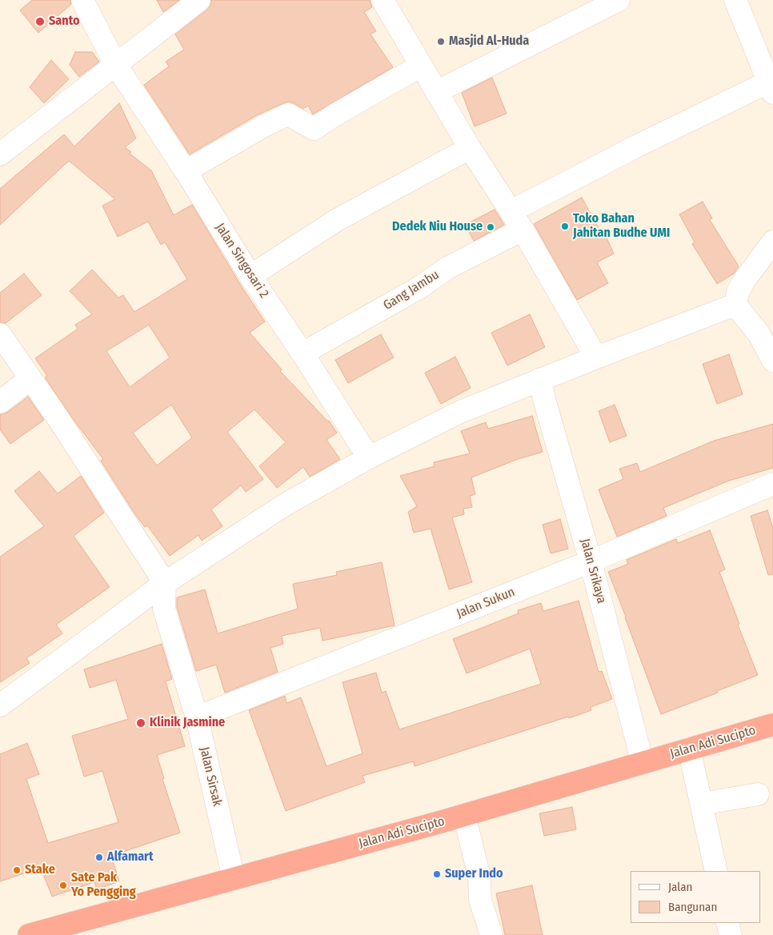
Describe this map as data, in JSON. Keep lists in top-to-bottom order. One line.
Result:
{"streets":{"highway":["Jalan Adi Sucipto"],"street":["Jalan Singosari 2","Gang Jambu","Jalan Srikaya","Jalan Sukun","Jalan Sirsak"]},"crossings":[["Jalan Singosari 2","Gang Jambu"],["Jalan Srikaya","Jalan Sukun"],["Jalan Srikaya","Jalan Adi Sucipto"],["Jalan Sukun","Jalan Sirsak"],["Jalan Adi Sucipto","Jalan Sirsak"]],"places":["Santo","Masjid Al-Huda","Toko Bahan Jahitan Budhe UMI","Dedek Niu House","Klinik Jasmine","Alfamart","Stake","Super Indo","Sate Pak Yo Pengging"],"legend":["Jalan","Bangunan"]}
